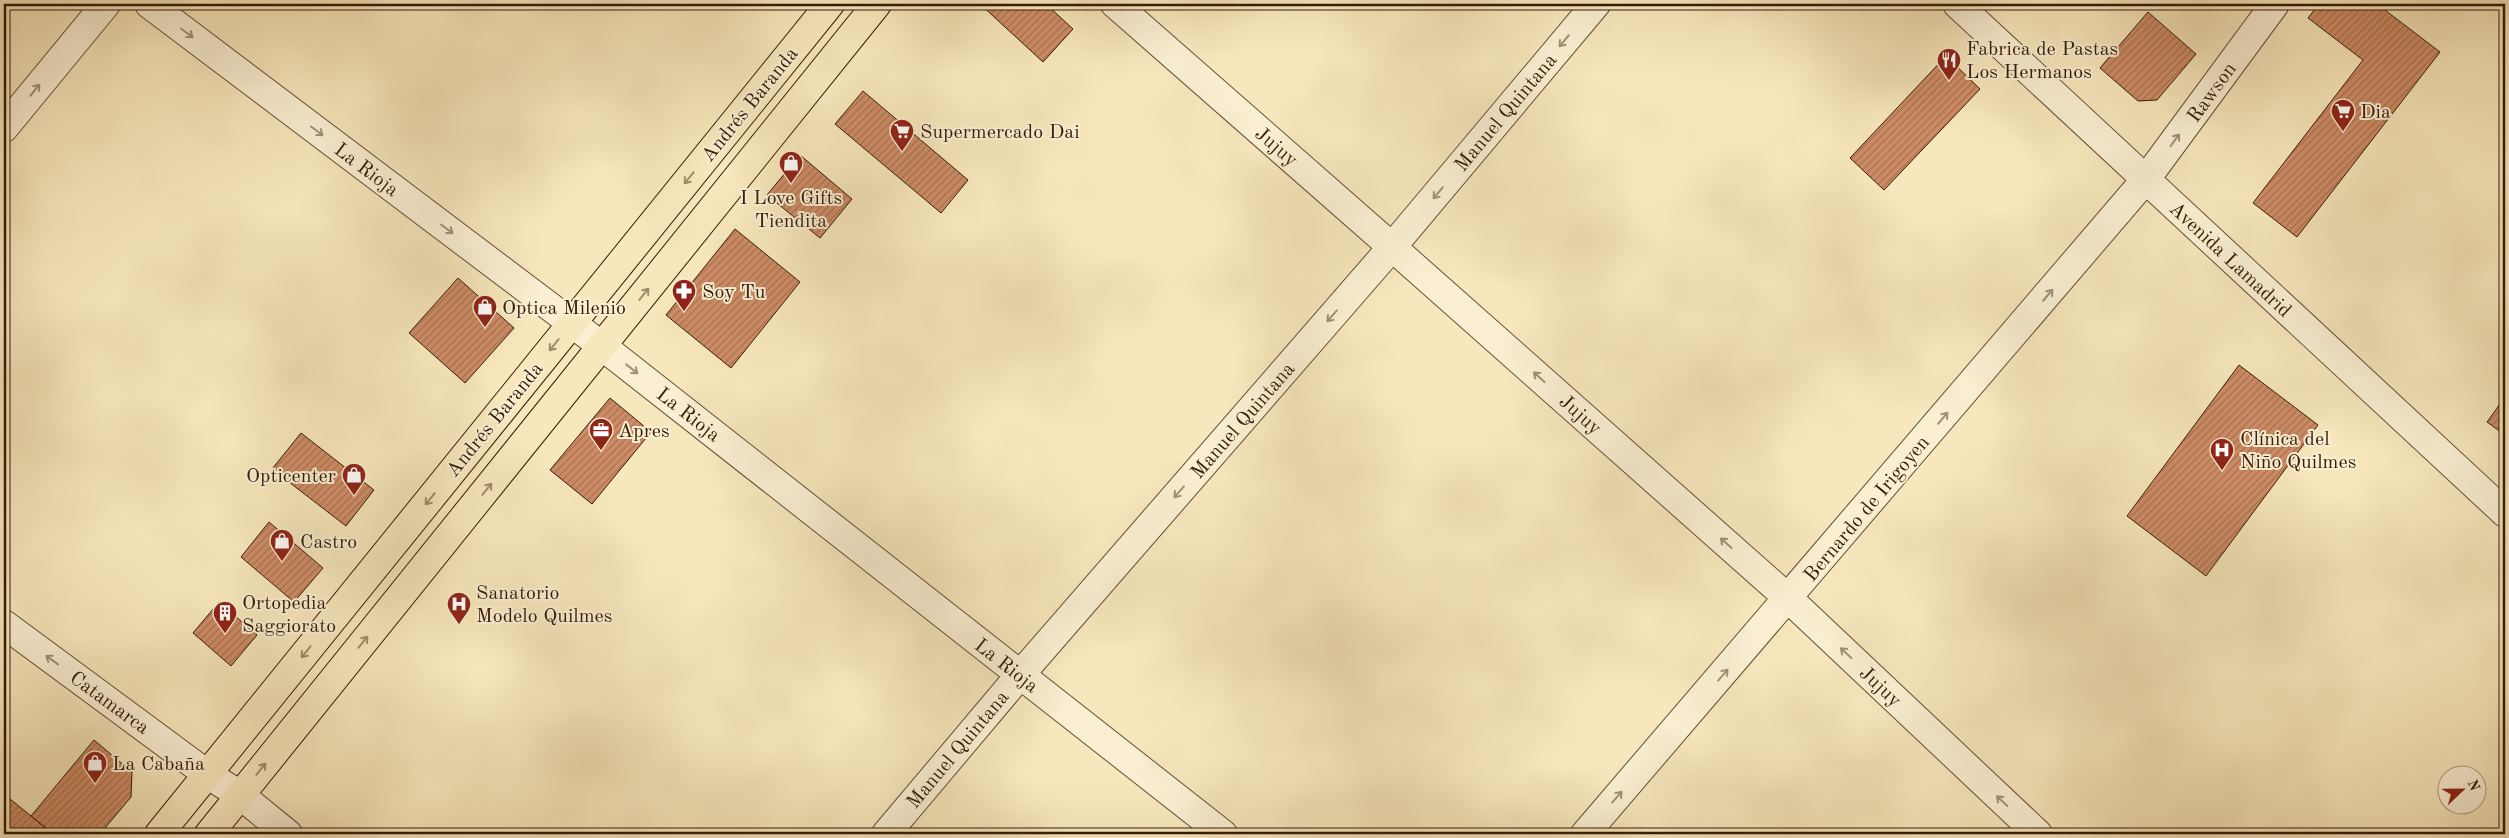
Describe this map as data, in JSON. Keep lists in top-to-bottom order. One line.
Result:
{"streets":{"main road":["Andrés Baranda"],"street":["Rawson","Manuel Quintana","Jujuy","La Rioja","Avenida Lamadrid","Bernardo de Irigoyen","Catamarca"]},"crossings":[["Rawson","Avenida Lamadrid"],["Rawson","Bernardo de Irigoyen"],["Andrés Baranda","La Rioja"],["Andrés Baranda","Catamarca"],["Manuel Quintana","Jujuy"],["Manuel Quintana","La Rioja"],["Jujuy","Bernardo de Irigoyen"],["Avenida Lamadrid","Bernardo de Irigoyen"]],"one_way":["Rawson","Manuel Quintana","Jujuy","La Rioja","Bernardo de Irigoyen","Catamarca"],"places":{"restaurant":["Fabrica de Pastas Los Hermanos"],"supermarket":["Dia","Supermercado Dai"],"shop":["I Love Gifts Tiendita","Optica Milenio","Opticenter","Castro","La Cabaña"],"pharmacy":["Soy Tu"],"office":["Apres"],"hospital":["Clínica del Niño Quilmes","Sanatorio Modelo Quilmes"],"building":["Ortopedia Saggiorato"]},"north":"right"}
